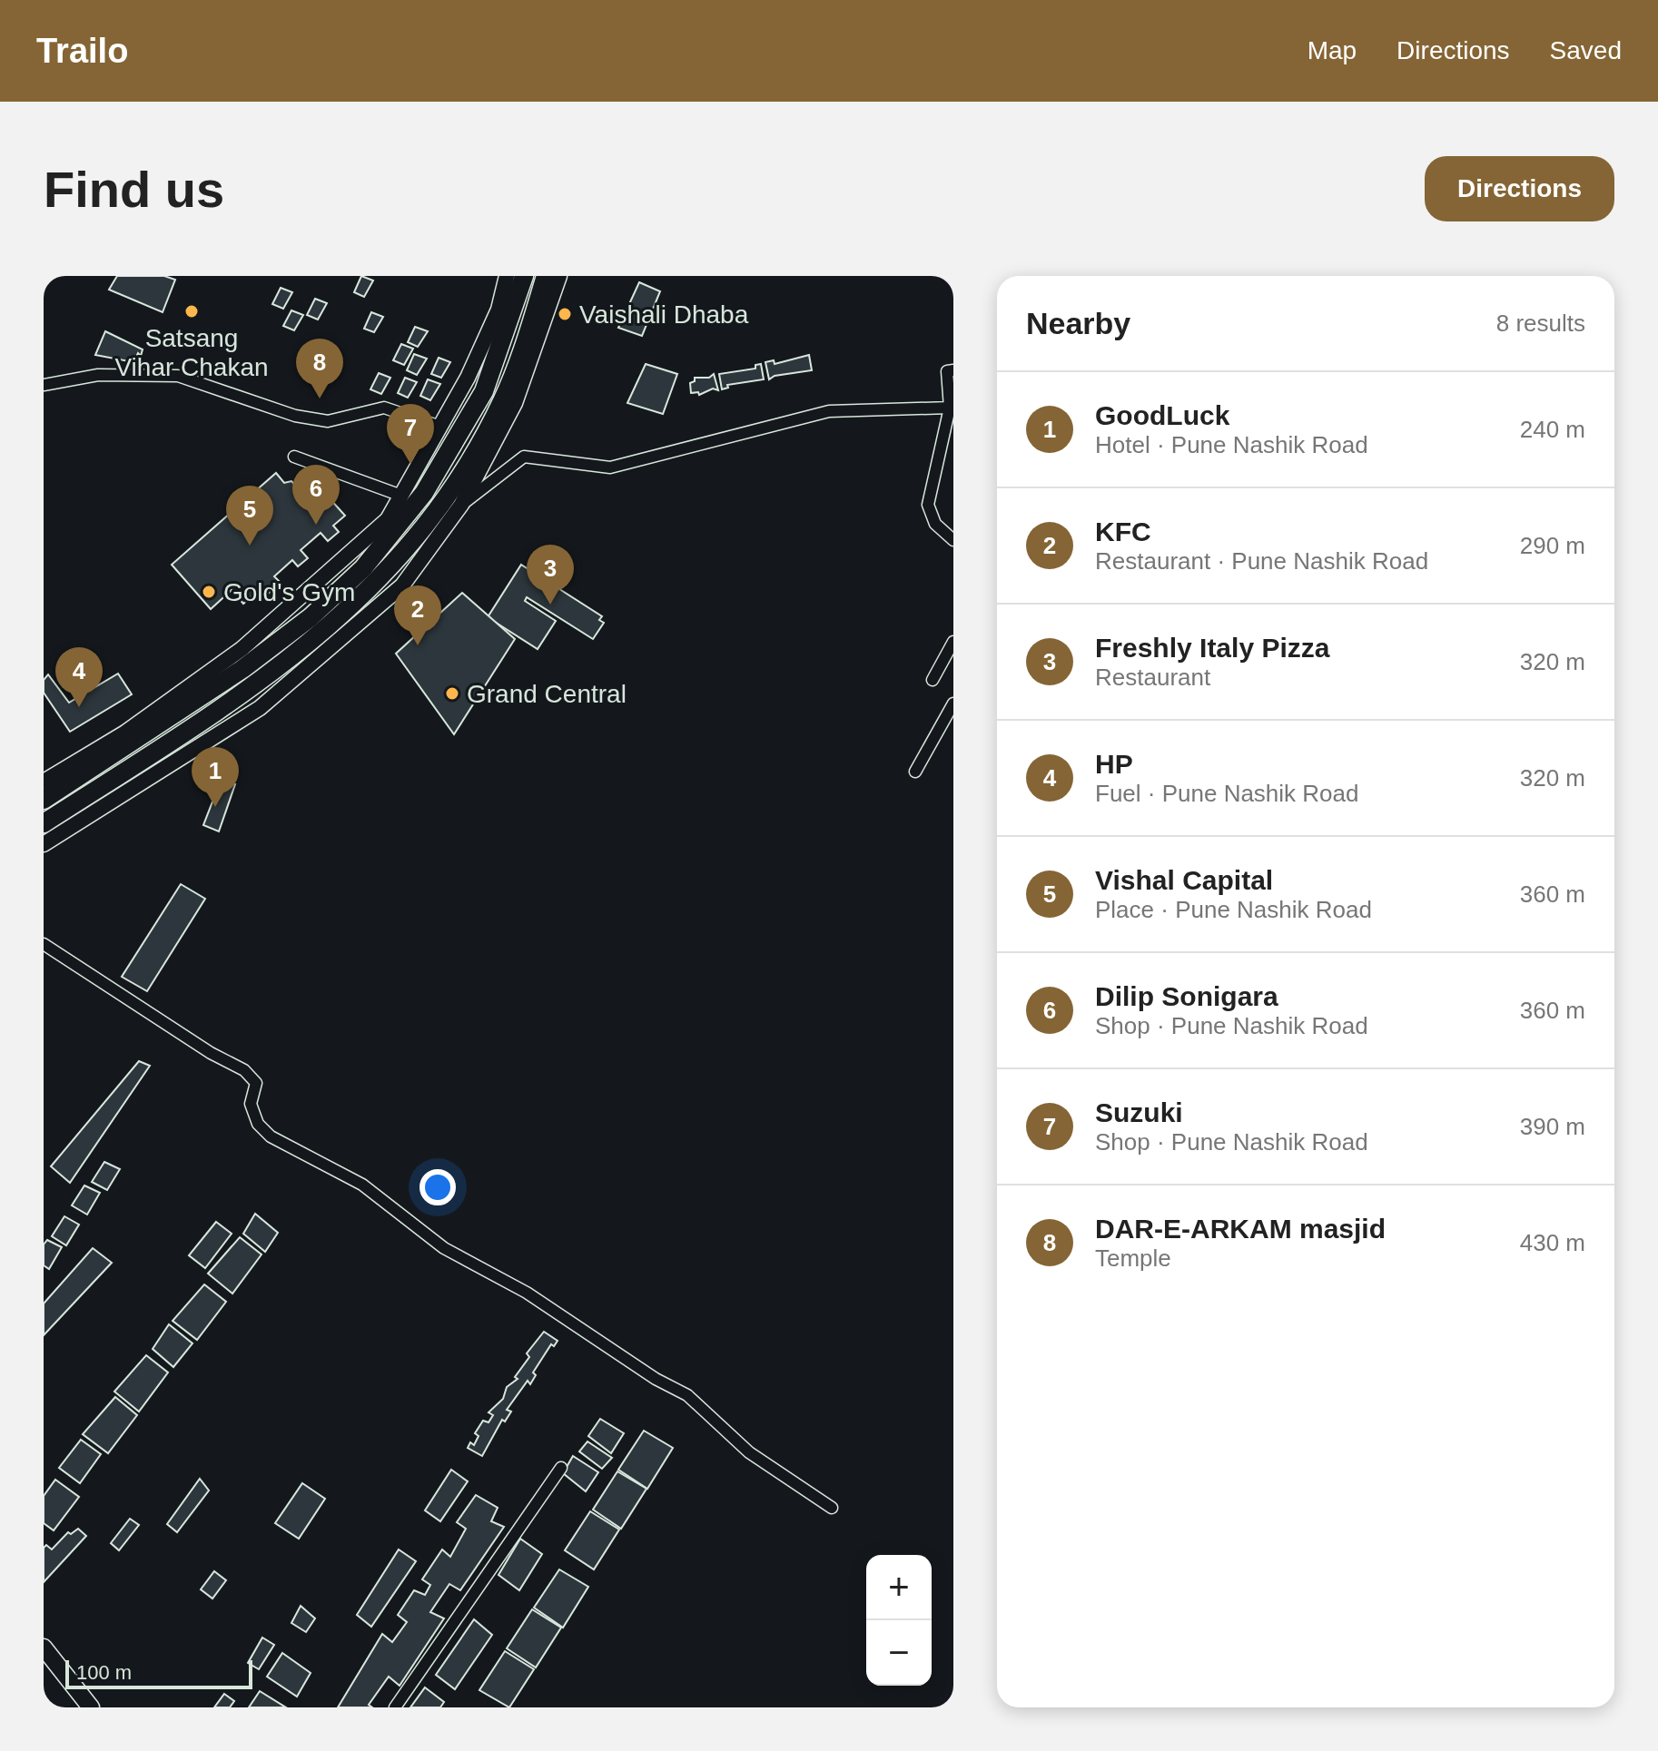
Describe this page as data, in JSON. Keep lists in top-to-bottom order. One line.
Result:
{"places":["Satsang Vihar Chakan","Vaishali Dhaba","Gold's Gym","Grand Central"],"scale_bar":"100 m","page":{"header":"Trailo","nav":["Map","Directions","Saved"],"buttons":"Directions","title":"Find us","heading":["Nearby","8 results"],"pins":["8","7","6","5","3","2","4","1"],"list":[{"mark":"1","name":"GoodLuck","note":"Hotel · Pune Nashik Road","value":"240 m"},{"mark":"2","name":"KFC","note":"Restaurant · Pune Nashik Road","value":"290 m"},{"mark":"3","name":"Freshly Italy Pizza","note":"Restaurant","value":"320 m"},{"mark":"4","name":"HP","note":"Fuel · Pune Nashik Road","value":"320 m"},{"mark":"5","name":"Vishal Capital","note":"Place · Pune Nashik Road","value":"360 m"},{"mark":"6","name":"Dilip Sonigara","note":"Shop · Pune Nashik Road","value":"360 m"},{"mark":"7","name":"Suzuki","note":"Shop · Pune Nashik Road","value":"390 m"},{"mark":"8","name":"DAR-E-ARKAM masjid","note":"Temple","value":"430 m"}],"map_buttons":["+","−"],"scale":"100 m"}}
